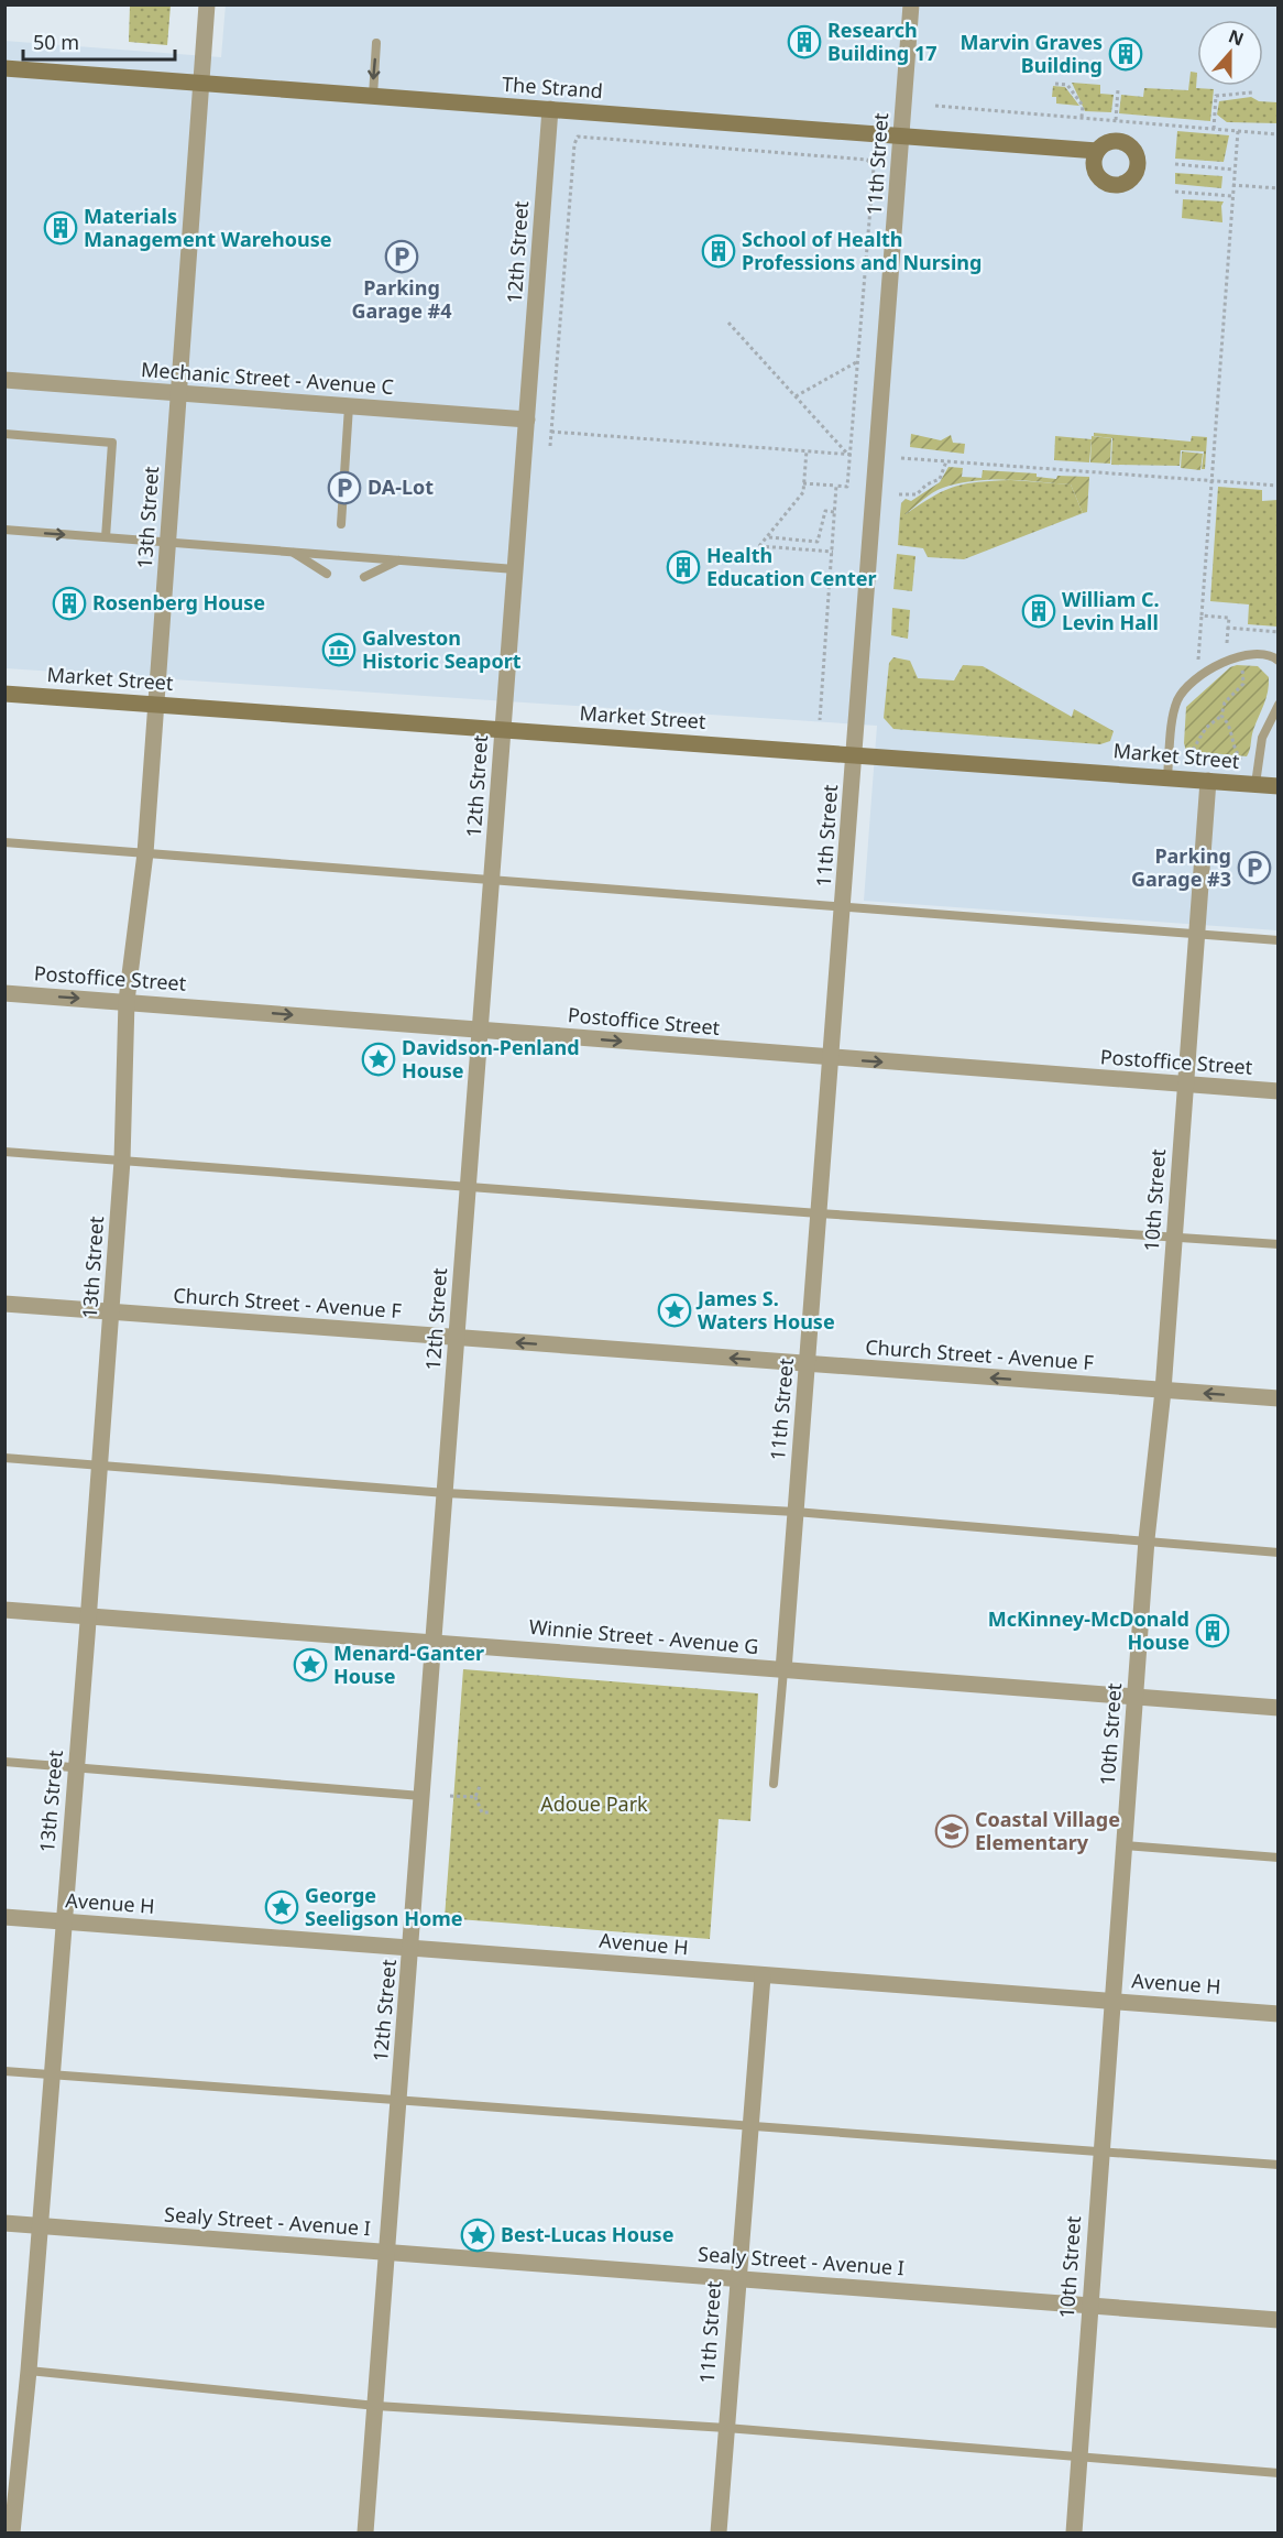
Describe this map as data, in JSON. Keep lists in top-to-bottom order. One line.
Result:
{"streets":{"main road":["The Strand","Market Street"],"street":["11th Street","12th Street","Mechanic Street - Avenue C","13th Street","Postoffice Street","10th Street","Church Street - Avenue F","Winnie Street - Avenue G","Avenue H","Sealy Street - Avenue I"]},"crossings":[["The Strand","11th Street"],["The Strand","12th Street"],["The Strand","13th Street"],["11th Street","Market Street"],["11th Street","Postoffice Street"],["11th Street","Church Street - Avenue F"],["11th Street","Winnie Street - Avenue G"],["11th Street","Avenue H"],["11th Street","Sealy Street - Avenue I"],["12th Street","Mechanic Street - Avenue C"],["12th Street","Market Street"],["12th Street","Postoffice Street"],["12th Street","Church Street - Avenue F"],["12th Street","Winnie Street - Avenue G"],["12th Street","Avenue H"],["12th Street","Sealy Street - Avenue I"],["Mechanic Street - Avenue C","13th Street"],["13th Street","Market Street"],["13th Street","Postoffice Street"],["13th Street","Church Street - Avenue F"],["13th Street","Winnie Street - Avenue G"],["13th Street","Avenue H"],["13th Street","Sealy Street - Avenue I"],["Market Street","10th Street"],["Postoffice Street","10th Street"],["10th Street","Church Street - Avenue F"],["10th Street","Winnie Street - Avenue G"],["10th Street","Avenue H"],["10th Street","Sealy Street - Avenue I"]],"one_way":["Postoffice Street","Church Street - Avenue F"],"parks":["Adoue Park"],"places":{"building":["Research Building 17","Marvin Graves Building","Materials Management Warehouse","School of Health Professions and Nursing","Health Education Center","Rosenberg House","William C. Levin Hall","McKinney-McDonald House"],"parking":["Parking Garage #4","DA-Lot","Parking Garage #3"],"museum":["Galveston Historic Seaport"],"place":["Davidson-Penland House","James S. Waters House","Menard-Ganter House","George Seeligson Home","Best-Lucas House"],"school or university":["Coastal Village Elementary"]},"scale_bar":"50 m","north":"top"}
